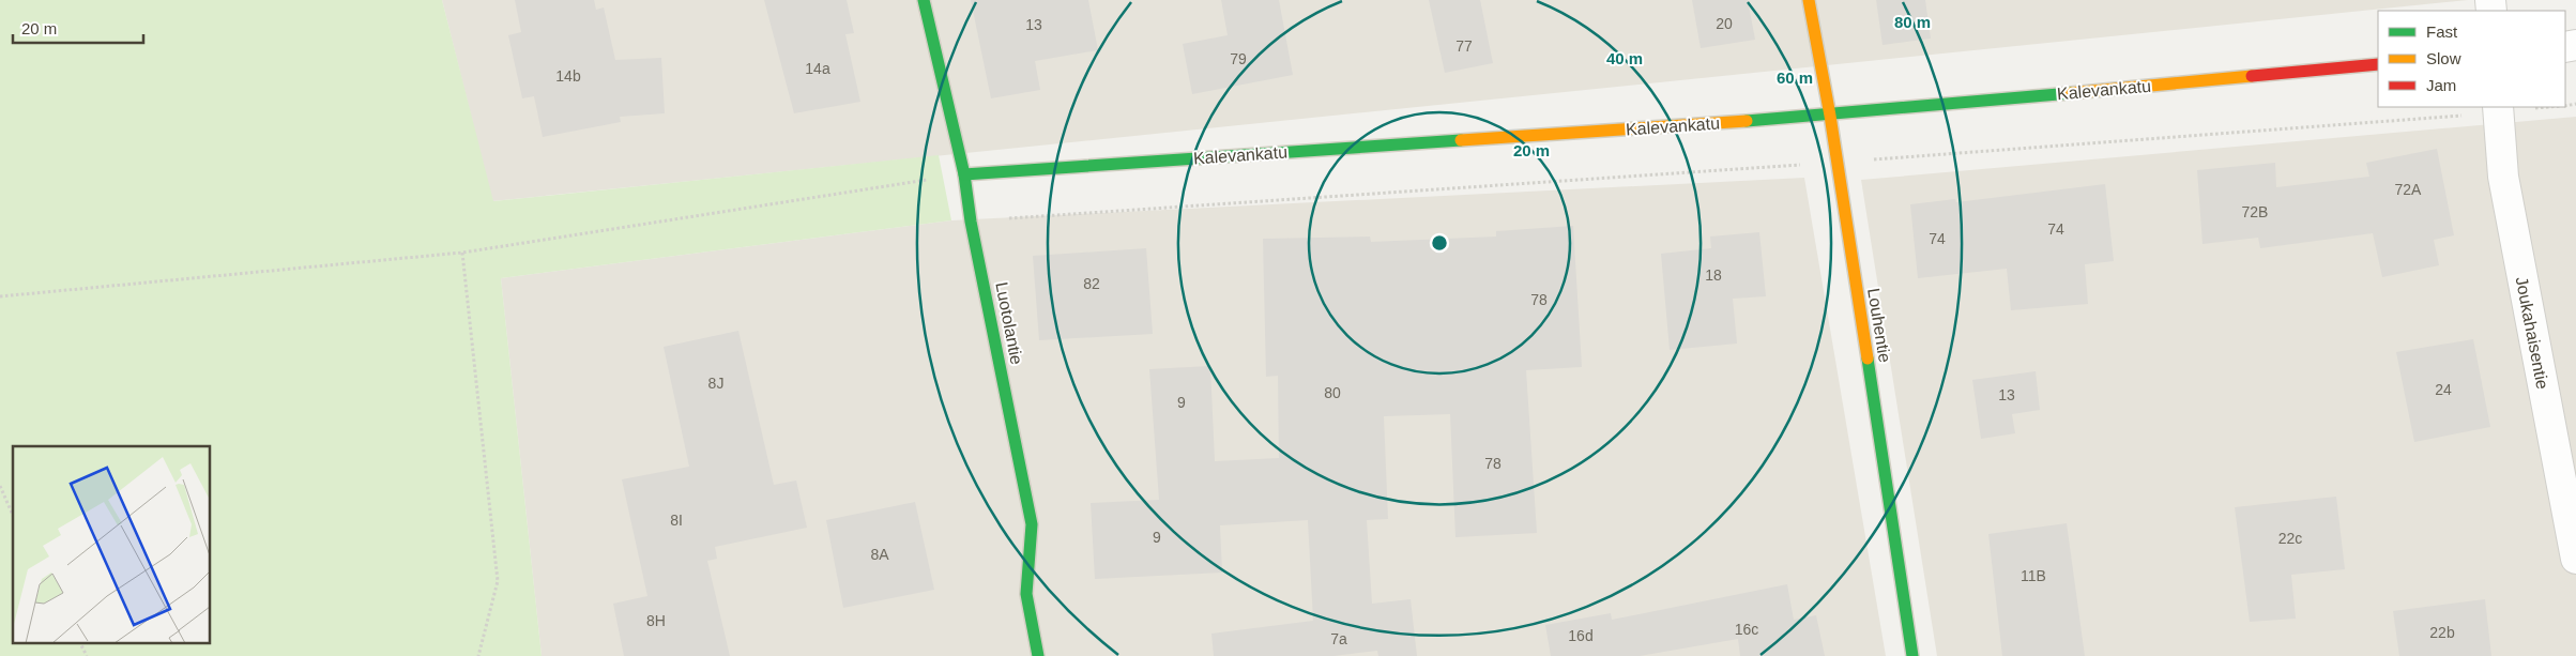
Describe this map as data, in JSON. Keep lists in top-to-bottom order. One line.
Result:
{"streets":{"street":["Kalevankatu","Luotolantie","Louhentie","Joukahaisentie"]},"crossings":[["Kalevankatu","Luotolantie"],["Kalevankatu","Louhentie"]],"house_numbers":["20","13","77","79","14a","14b","72A","72B","74","74","18","82","78","8J","24","80","13","9","78","8I","9","22c","8A","11B","8H","16c","22b","16d","7a"],"legend":["Fast","Slow","Jam"],"scale_bar":"20 m","rings":["80 m","40 m","60 m","20 m"]}
